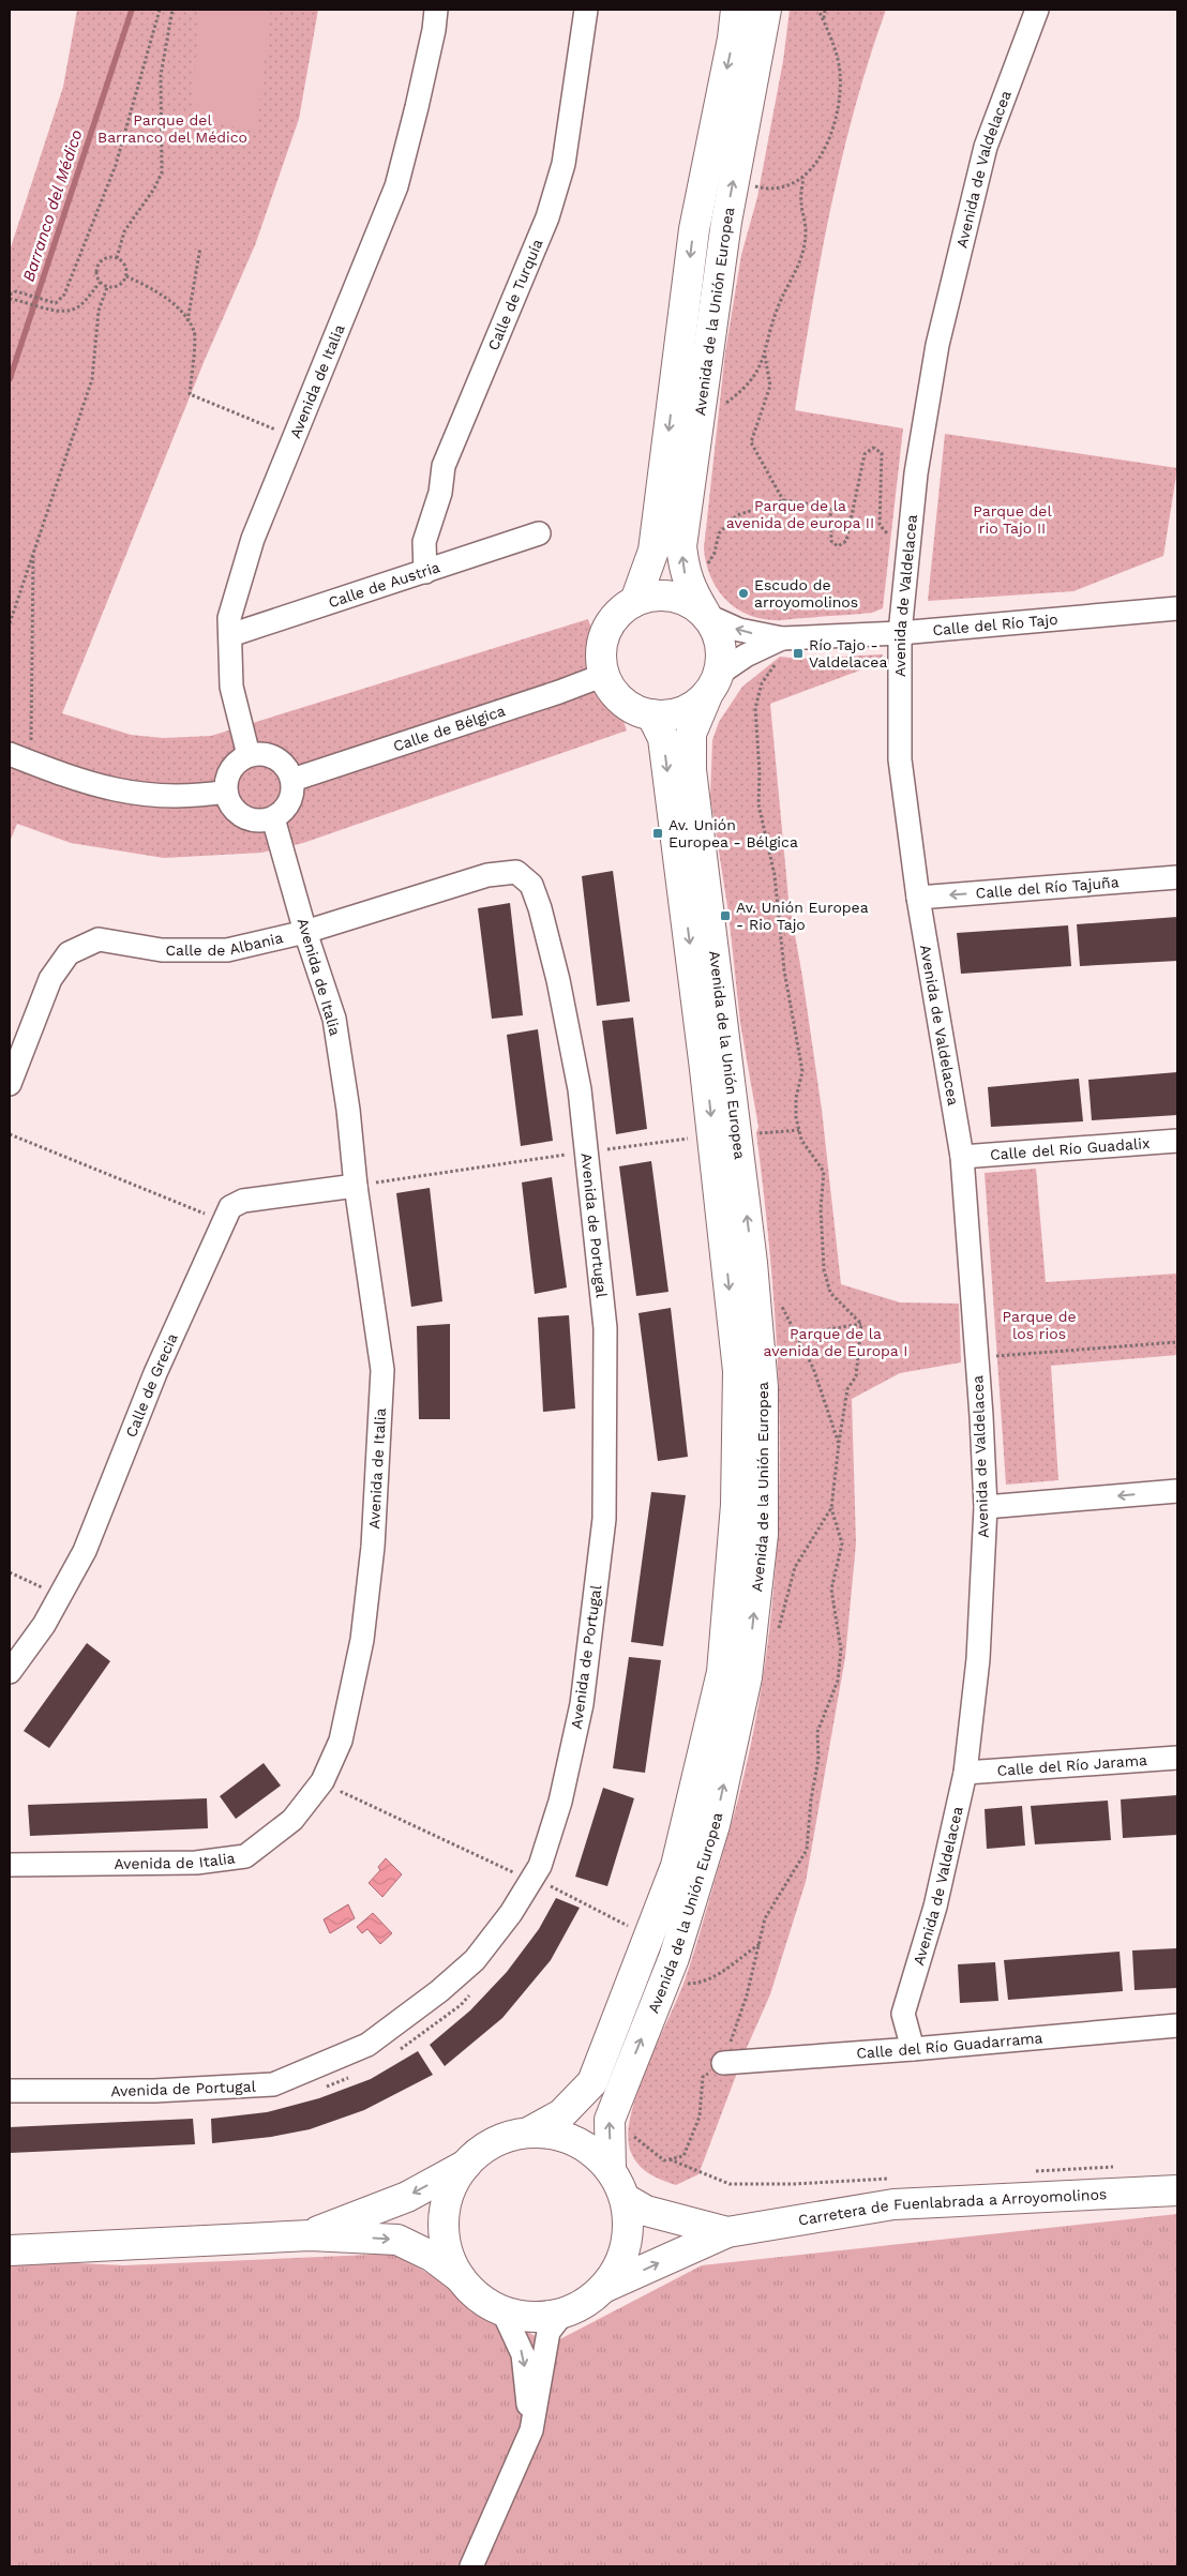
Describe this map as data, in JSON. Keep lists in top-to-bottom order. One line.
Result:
{"streets":{"main road":["Avenida de la Unión Europea","Carretera de Fuenlabrada a Arroyomolinos"],"street":["Avenida de Valdelacea","Calle de Turquía","Avenida de Italia","Calle de Austria","Calle del Río Tajo","Calle de Bélgica","Calle del Río Tajuña","Calle de Albania","Calle del Río Guadalix","Avenida de Portugal","Calle de Grecia","Calle del Río Jarama","Calle del Río Guadarrama"]},"crossings":[["Avenida de Valdelacea","Calle del Río Tajo"],["Avenida de Valdelacea","Calle del Río Tajuña"],["Avenida de Valdelacea","Calle del Río Guadalix"],["Avenida de Valdelacea","Calle del Río Jarama"],["Avenida de Valdelacea","Calle del Río Guadarrama"],["Calle de Turquía","Calle de Austria"],["Avenida de la Unión Europea","Calle del Río Tajo"],["Avenida de la Unión Europea","Calle de Bélgica"],["Avenida de la Unión Europea","Carretera de Fuenlabrada a Arroyomolinos"],["Avenida de Italia","Calle de Austria"],["Avenida de Italia","Calle de Bélgica"],["Avenida de Italia","Calle de Albania"],["Avenida de Italia","Calle de Grecia"],["Calle del Río Tajo","Calle de Bélgica"],["Calle de Albania","Avenida de Portugal"]],"one_way":["Calle del Río Tajuña"],"water":["Barranco del Médico"],"parks":["Parque del Barranco del Médico","Parque de la avenida de europa II","Parque del rio Tajo II","Parque de los rios","Parque de la avenida de Europa I"],"places":{"other":["Escudo de arroyomolinos"],"transit":["Río Tajo - Valdelacea","Av. Unión Europea - Bélgica","Av. Unión Europea - Rio Tajo"]}}
